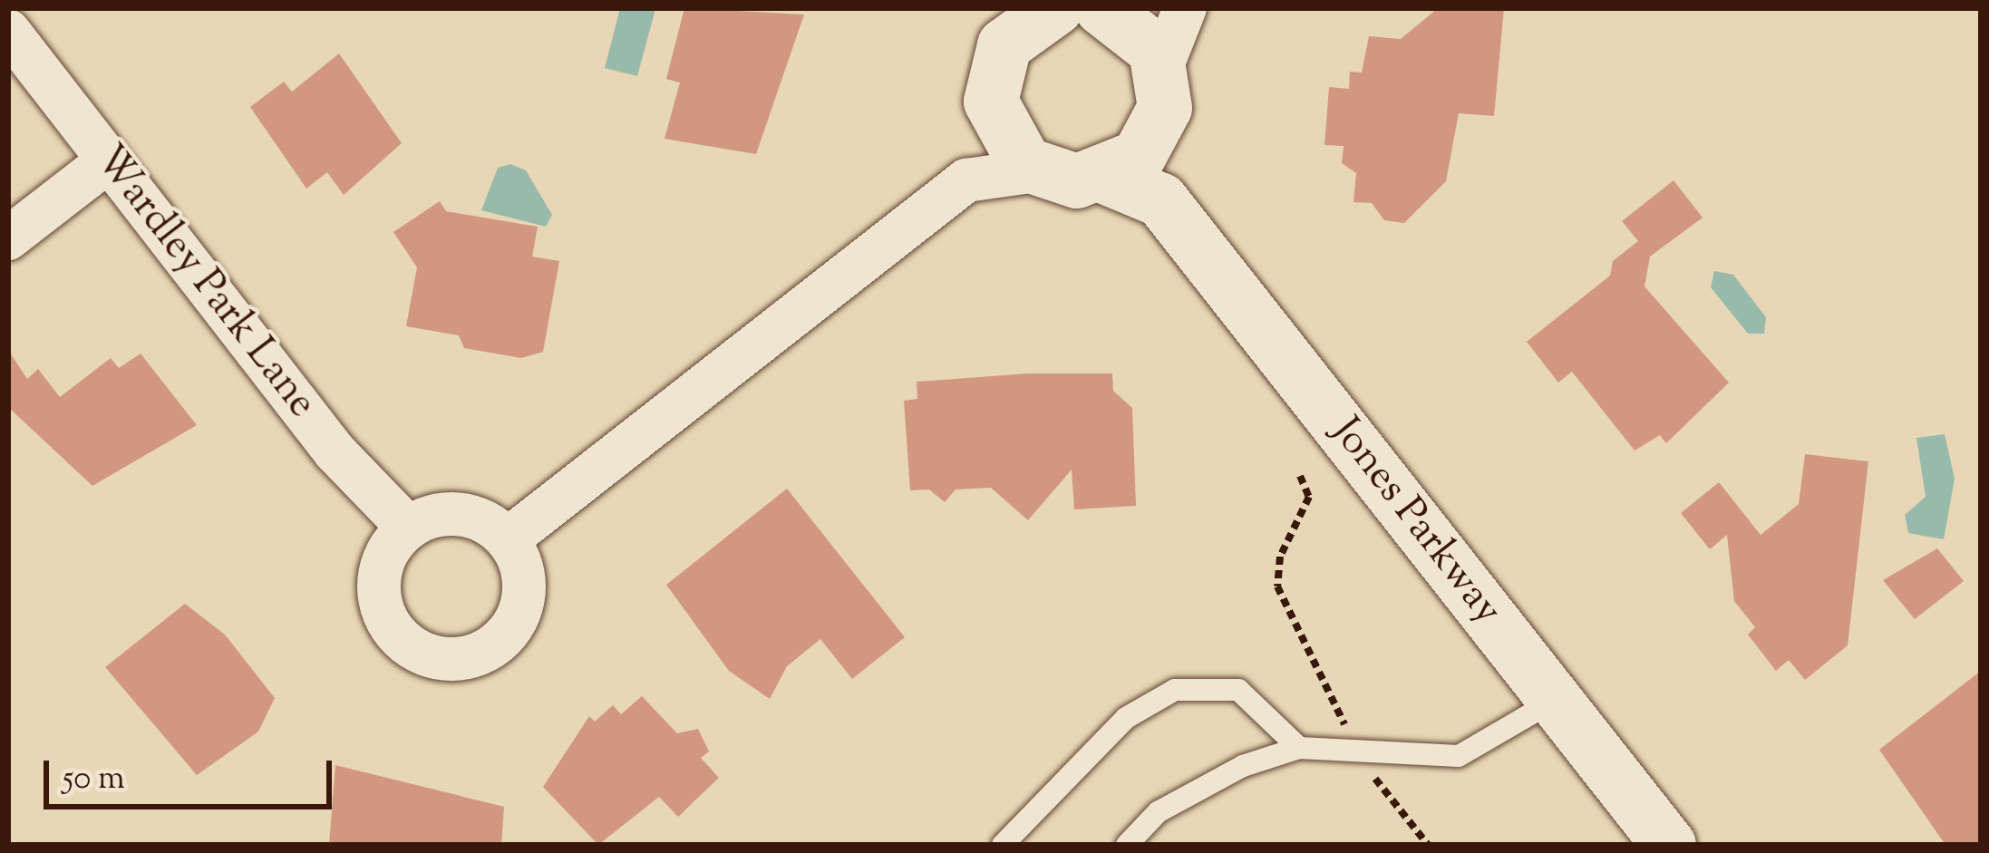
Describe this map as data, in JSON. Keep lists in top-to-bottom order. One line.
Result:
{"streets":{"street":["Wardley Park Lane","Jones Parkway"]},"scale_bar":"50 m"}
